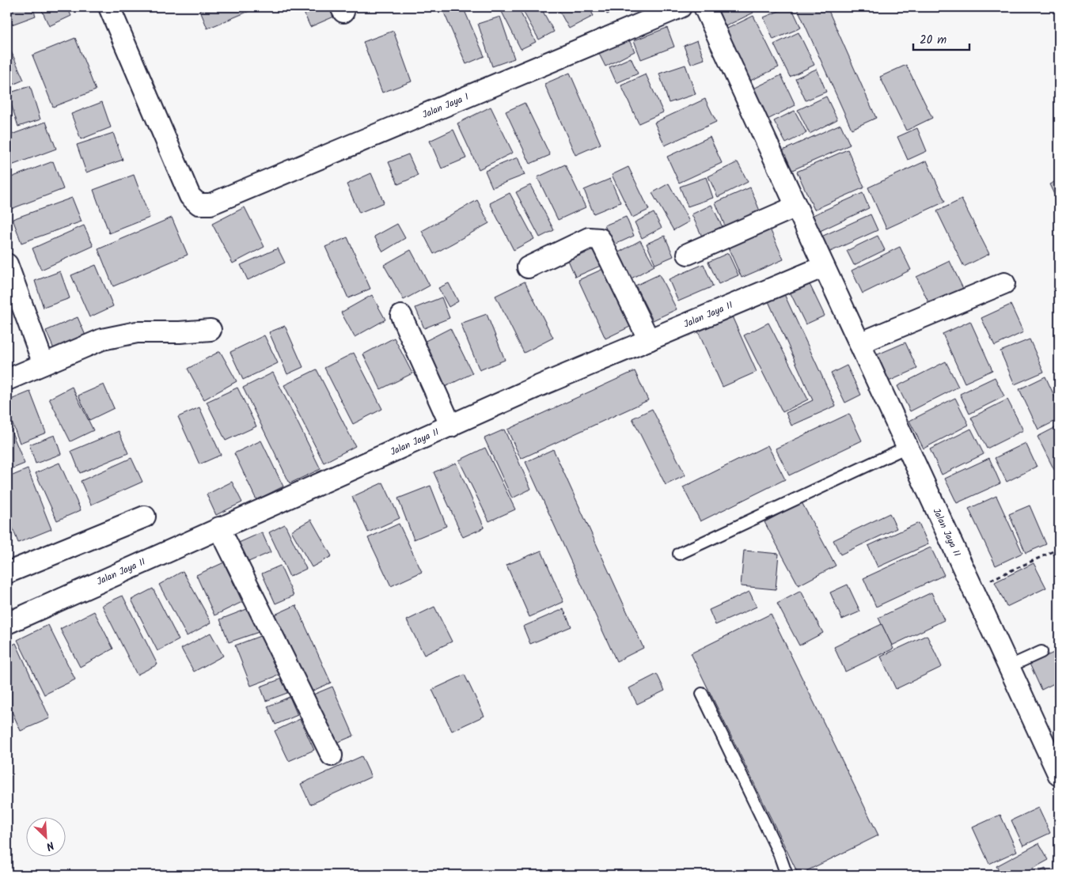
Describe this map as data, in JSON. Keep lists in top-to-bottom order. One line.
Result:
{"streets":{"street":["Jalan Jaya I","Jalan Jaya II"]},"scale_bar":"20 m","north":"bottom right"}
